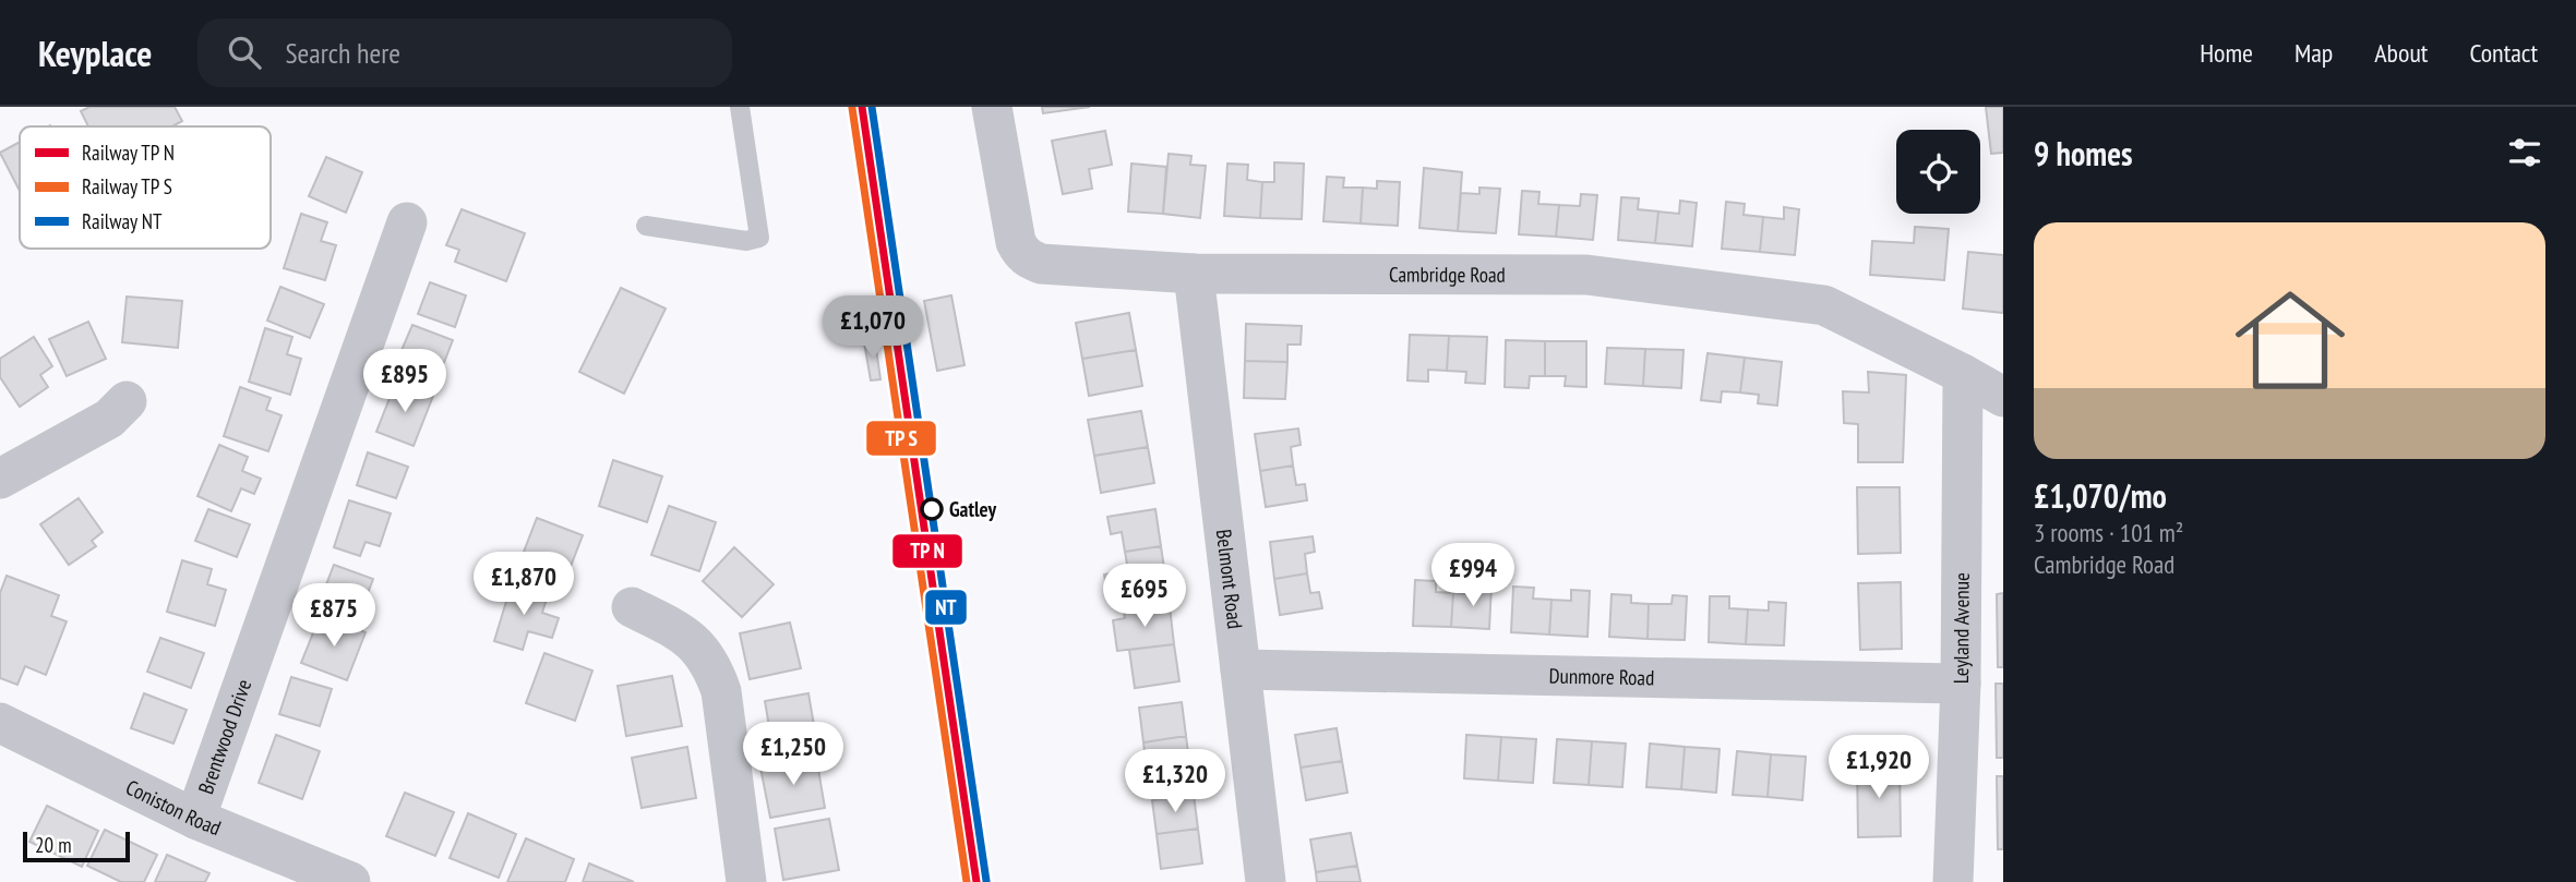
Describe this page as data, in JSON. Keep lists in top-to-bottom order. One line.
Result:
{"streets":{"street":["Cambridge Road","Belmont Road","Leyland Avenue","Dunmore Road","Brentwood Drive","Coniston Road"]},"crossings":[["Cambridge Road","Belmont Road"],["Cambridge Road","Leyland Avenue"],["Belmont Road","Dunmore Road"],["Leyland Avenue","Dunmore Road"],["Brentwood Drive","Coniston Road"]],"places":["Gatley"],"lines":["rail line NT"],"legend":["Railway TP N","Railway TP S","Railway NT"],"scale_bar":"20 m","page":{"header":"Keyplace","search":"Search here","nav":["Home","Map","About","Contact"],"heading":"9 homes","list":[{"name":"£1,070/mo","note":"3 rooms · 101 m² · Cambridge Road"}],"price":["£1,070","£895","£994","£1,870","£695","£875","£1,250","£1,920","£1,320"],"scale":"20 m"}}
